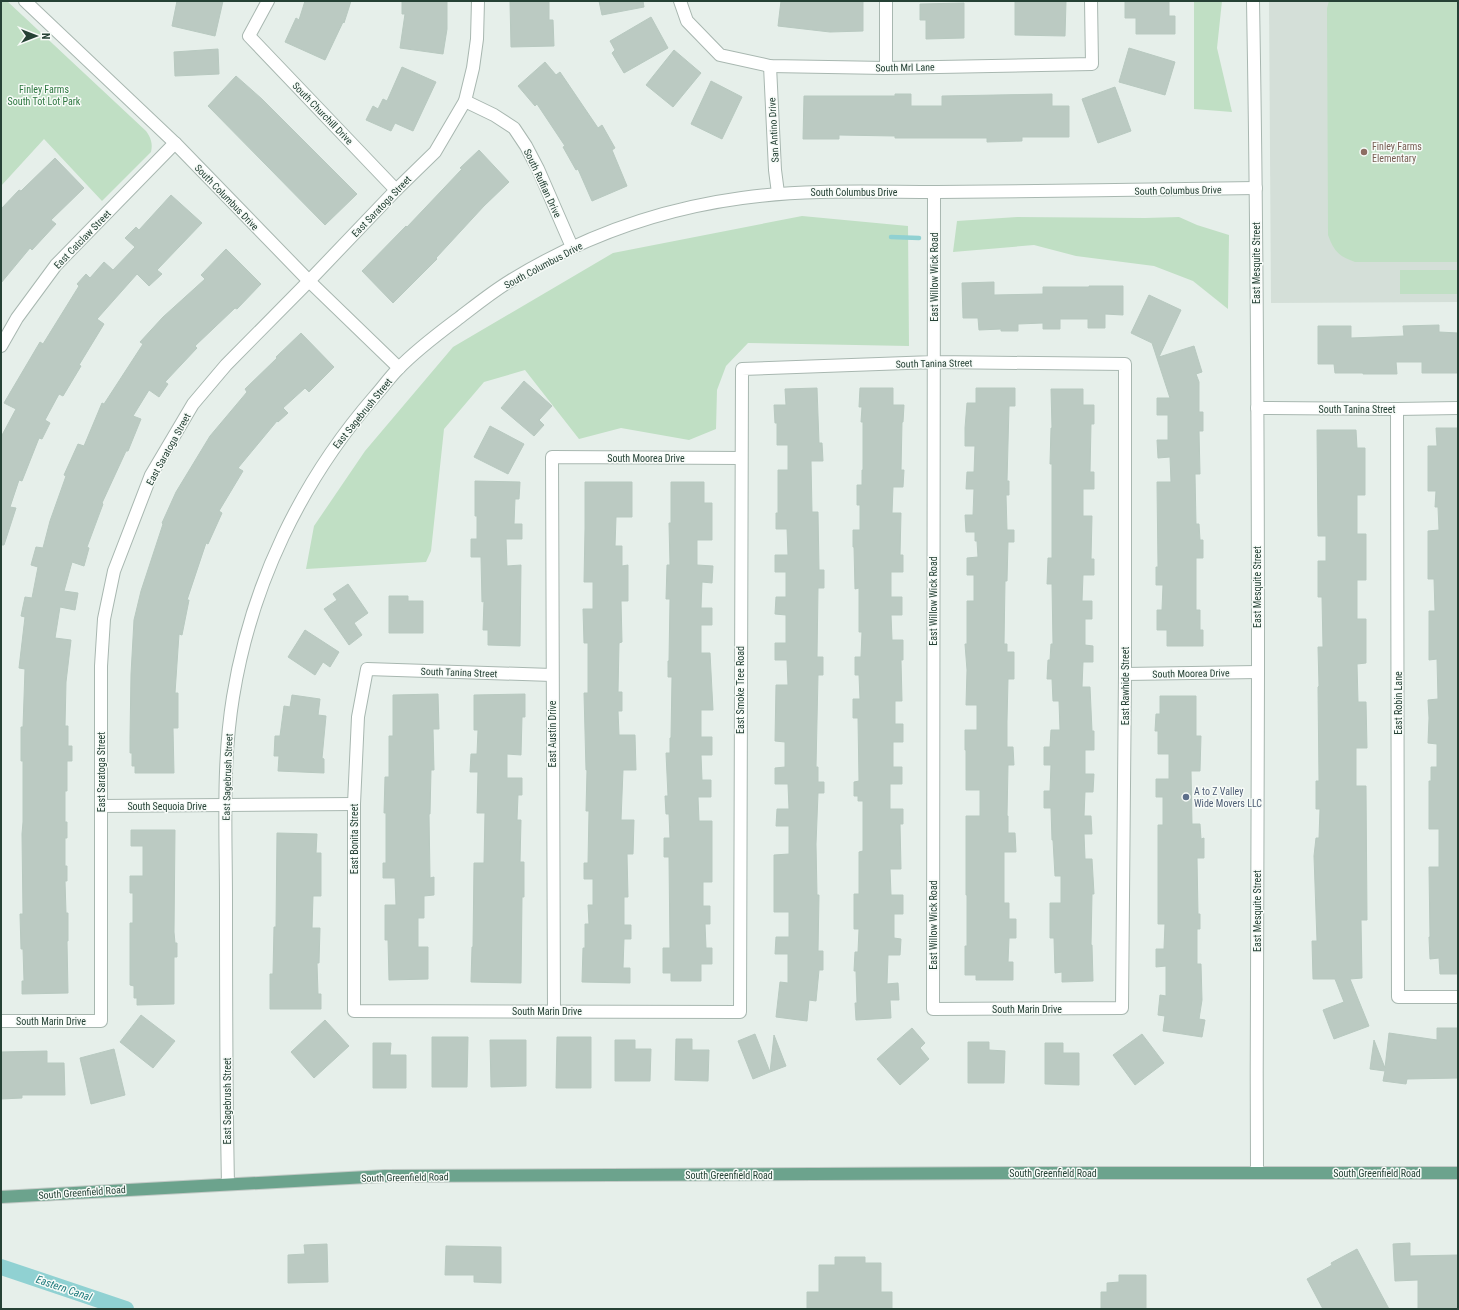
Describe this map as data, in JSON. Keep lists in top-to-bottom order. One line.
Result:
{"streets":{"main road":["South Greenfield Road"],"street":["South Mrl Lane","South Churchill Drive","San Antino Drive","South Ruffian Drive","South Columbus Drive","East Saratoga Street","East Catclaw Street","East Mesquite Street","East Willow Wick Road","South Tanina Street","East Sagebrush Street","South Moorea Drive","East Rawhide Street","East Smoke Tree Road","East Robin Lane","East Austin Drive","South Sequoia Drive","East Bonita Street","South Marin Drive"]},"crossings":[["South Mrl Lane","San Antino Drive"],["South Churchill Drive","East Saratoga Street"],["San Antino Drive","South Columbus Drive"],["South Ruffian Drive","South Columbus Drive"],["South Ruffian Drive","East Saratoga Street"],["South Columbus Drive","East Saratoga Street"],["South Columbus Drive","East Catclaw Street"],["South Columbus Drive","East Mesquite Street"],["South Columbus Drive","East Willow Wick Road"],["South Columbus Drive","East Sagebrush Street"],["East Saratoga Street","South Sequoia Drive"],["East Saratoga Street","South Marin Drive"],["East Mesquite Street","South Tanina Street"],["East Mesquite Street","South Moorea Drive"],["East Mesquite Street","South Greenfield Road"],["East Willow Wick Road","South Tanina Street"],["East Willow Wick Road","South Marin Drive"],["South Tanina Street","East Rawhide Street"],["South Tanina Street","East Smoke Tree Road"],["South Tanina Street","East Robin Lane"],["South Tanina Street","East Austin Drive"],["South Tanina Street","East Bonita Street"],["East Sagebrush Street","South Sequoia Drive"],["East Sagebrush Street","South Greenfield Road"],["South Moorea Drive","East Rawhide Street"],["South Moorea Drive","East Smoke Tree Road"],["South Moorea Drive","East Austin Drive"],["East Rawhide Street","South Marin Drive"],["East Smoke Tree Road","South Marin Drive"],["East Austin Drive","South Marin Drive"],["South Sequoia Drive","East Bonita Street"],["East Bonita Street","South Marin Drive"]],"water":["Eastern Canal"],"parks":["Finley Farms South Tot Lot Park"],"places":["Finley Farms Elementary","A to Z Valley Wide Movers LLC"],"north":"right"}
